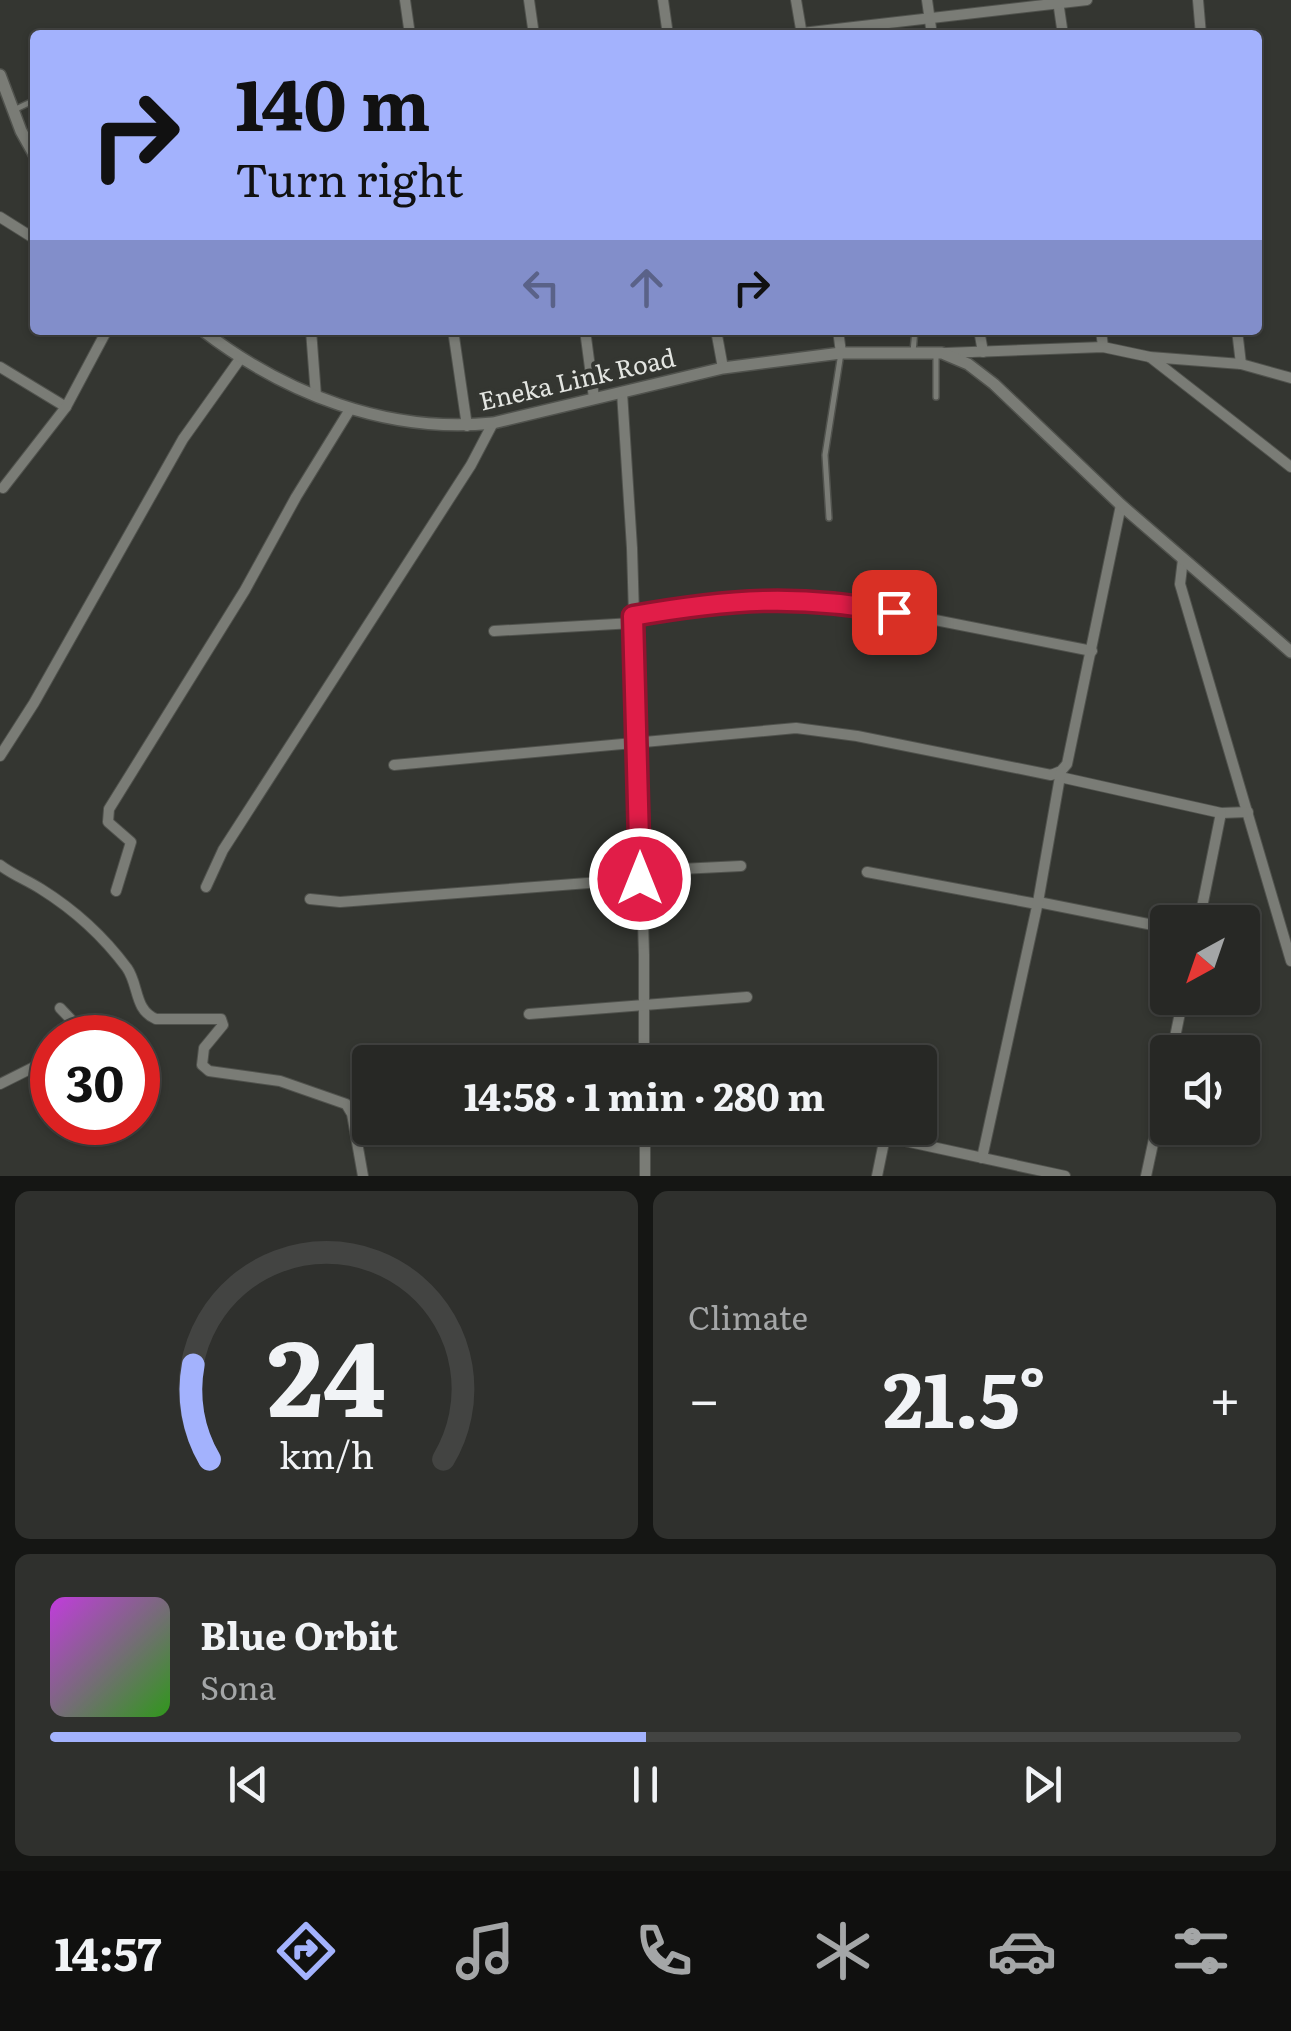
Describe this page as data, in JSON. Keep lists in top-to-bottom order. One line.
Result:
{"streets":{"street":["Eneka Link Road"]},"north":"bottom left","page":{"turn":["140 m","Turn right"],"limit":"30","trip":"14:58 · 1 min · 280 m","tile":"Climate","heat":["−","21.5°","+"],"song":["Blue Orbit","Sona"],"tabs":"14:57","gauge":["24","km/h"]}}
